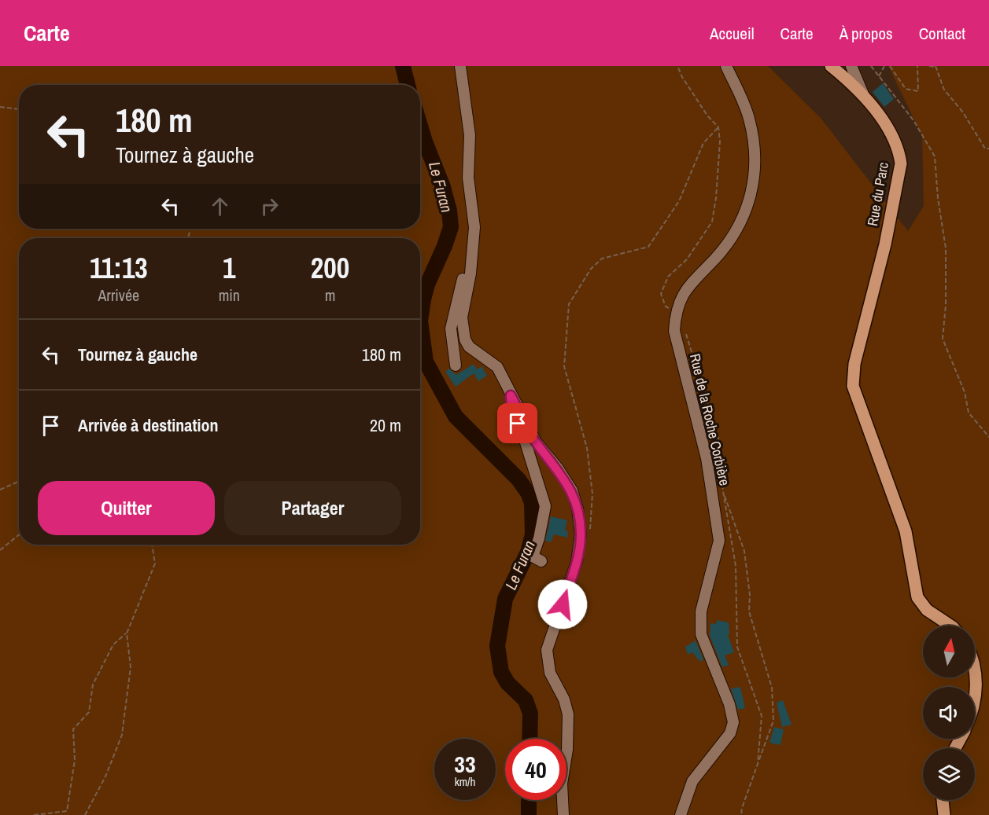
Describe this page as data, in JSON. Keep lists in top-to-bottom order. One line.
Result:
{"streets":{"main road":["Rue du Parc"],"street":["Rue de la Roche Corbière"]},"water":["Le Furan"],"north":"top","page":{"header":"Carte","nav":["Accueil","Carte","À propos","Contact"],"turn":["180 m","Tournez à gauche"],"eta":["11:13","Arrivée","1","min","200","m"],"list":[{"name":"Tournez à gauche","value":"180 m"},{"name":"Arrivée à destination","value":"20 m"}],"buttons":["Quitter","Partager"],"speed":"33 km/h","limit":"40"}}
